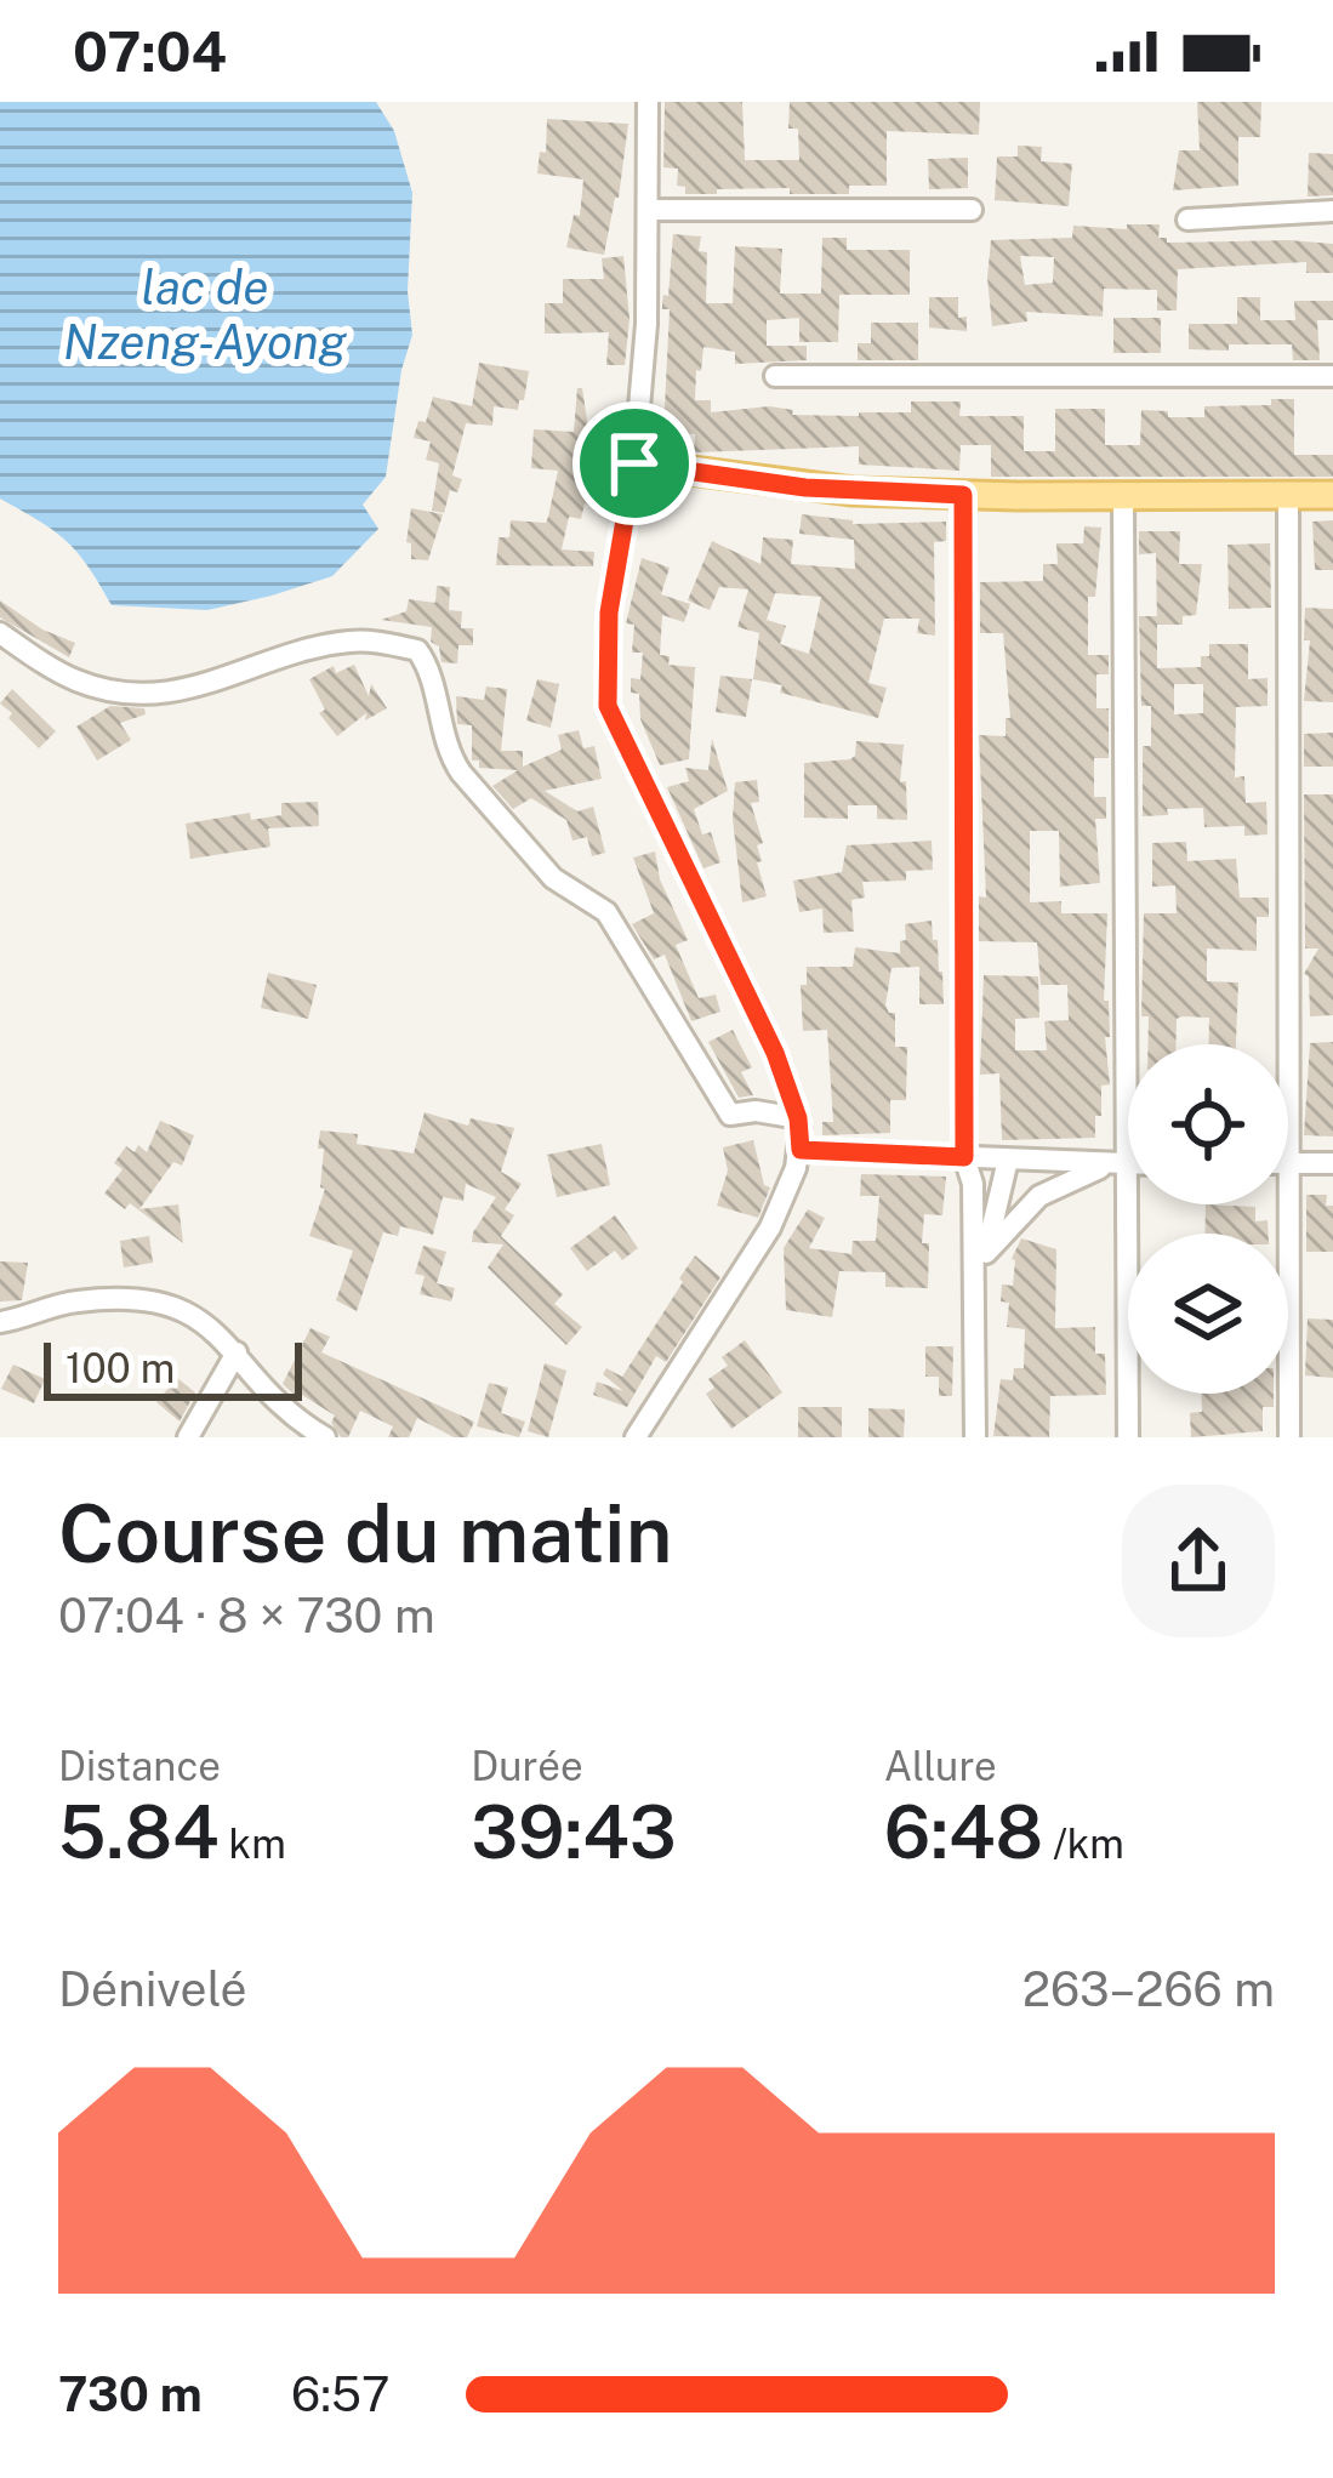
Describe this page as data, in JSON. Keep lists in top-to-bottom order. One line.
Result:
{"water":["lac de Nzeng-Ayong"],"scale_bar":"100 m","page":{"status":"07:04","scale":"100 m","heading":["Course du matin","07:04 · 8 × 730 m"],"stats":[["Distance","5.84 km"],["Durée","39:43"],["Allure","6:48 /km"]],"chart":["Dénivelé","263–266 m"],"list":[{"name":"730 m","note":"6:57"}]}}
